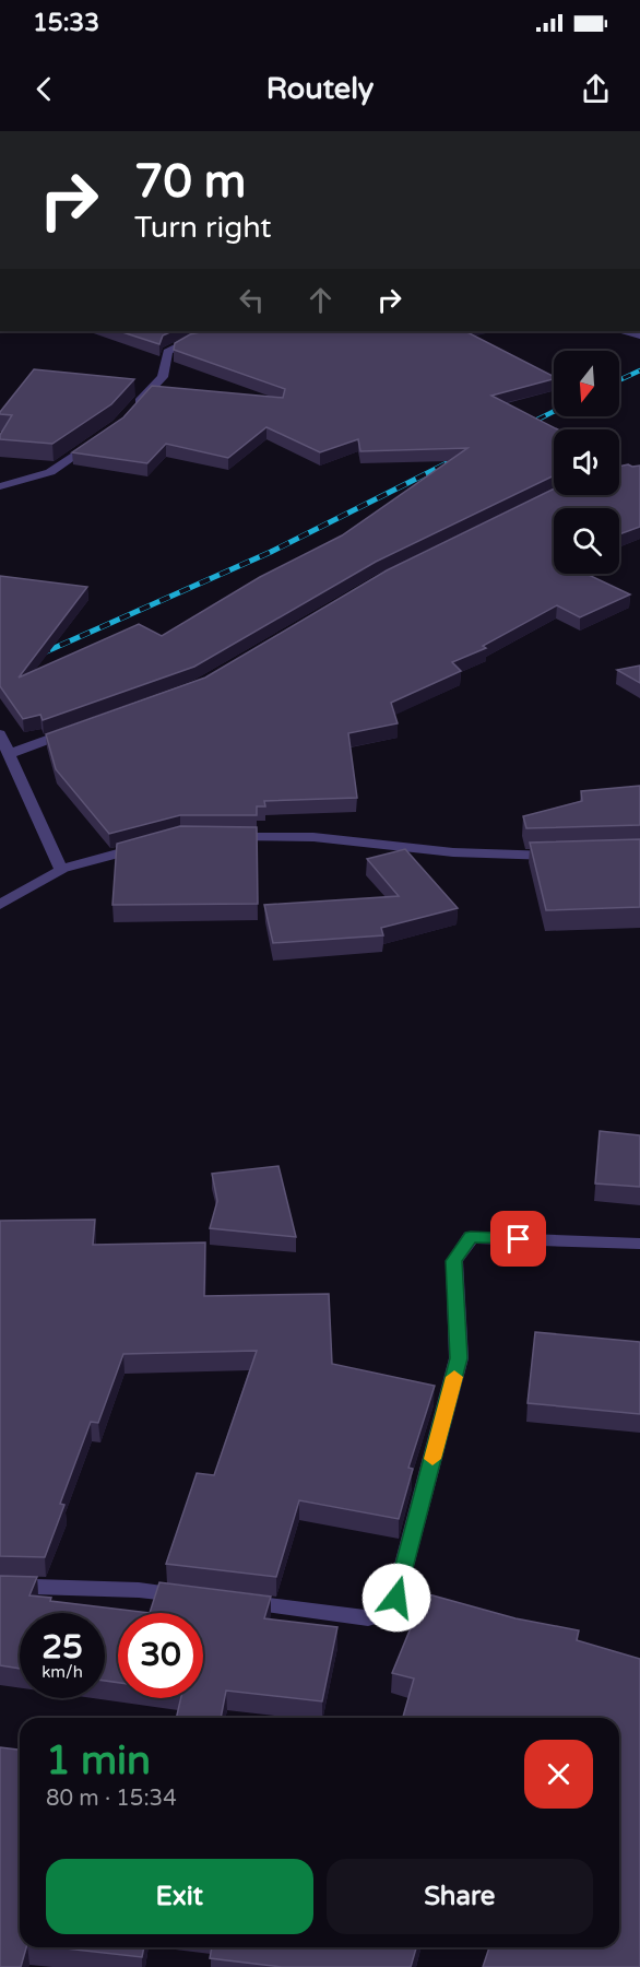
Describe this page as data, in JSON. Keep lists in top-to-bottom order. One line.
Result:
{"north":"bottom","page":{"status":"15:33","header":"Routely","turn":["70 m","Turn right"],"speed":"25 km/h","limit":"30","heading":["1 min","80 m · 15:34"],"buttons":["Exit","Share"]}}
